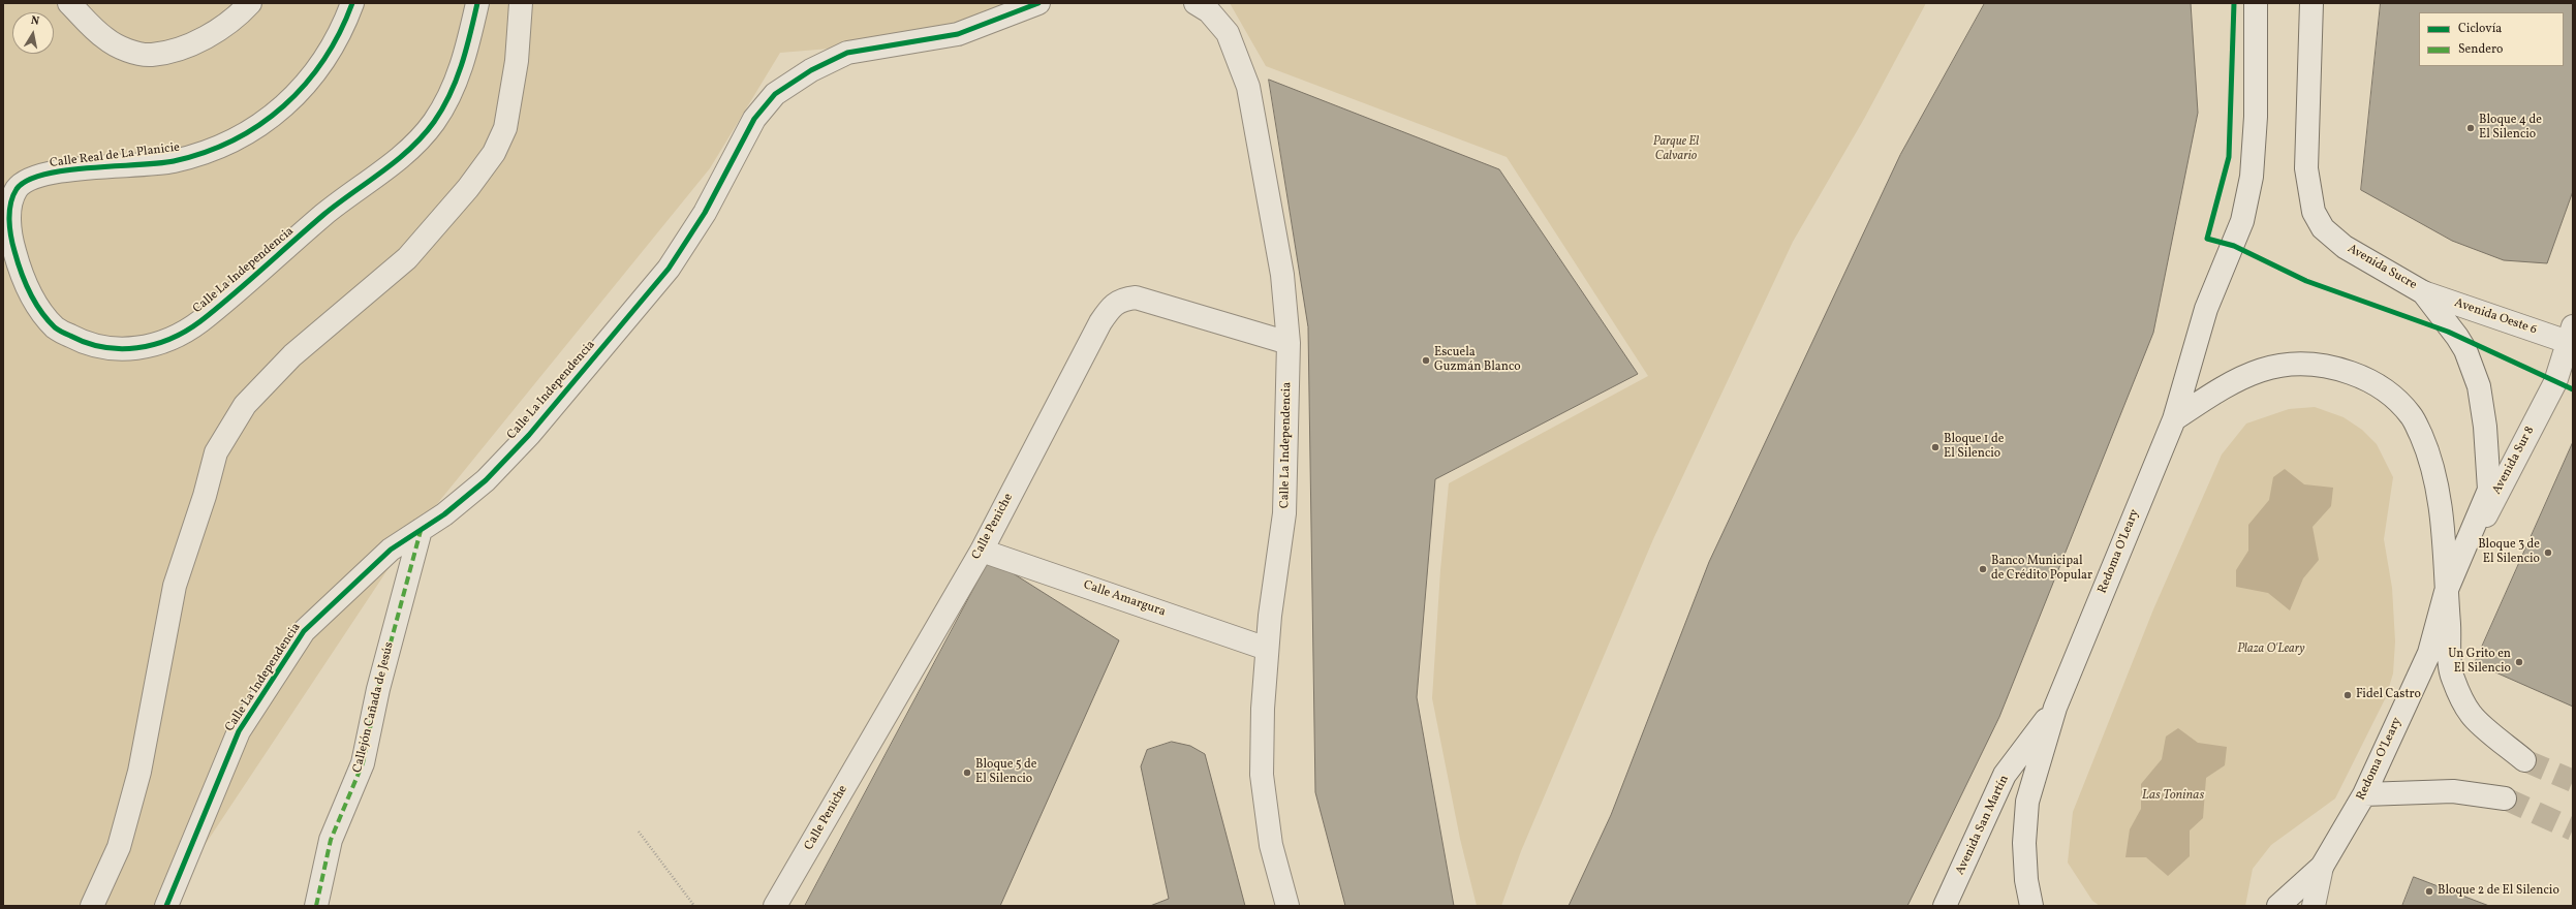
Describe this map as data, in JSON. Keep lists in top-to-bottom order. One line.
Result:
{"streets":{"street":["Calle Real de La Planicie","Avenida Sucre","Calle La Independencia","Avenida Oeste 6","Avenida Sur 8","Calle Peniche","Redoma O'Leary","Calle Amargura","Callejón Cañada de Jesús","Avenida San Martín"]},"crossings":[["Calle Real de La Planicie","Calle La Independencia"],["Avenida Sucre","Avenida Oeste 6"],["Avenida Sucre","Avenida Sur 8"],["Avenida Sucre","Redoma O'Leary"],["Calle La Independencia","Calle Peniche"],["Calle La Independencia","Calle Amargura"],["Calle La Independencia","Callejón Cañada de Jesús"],["Avenida Oeste 6","Avenida Sur 8"],["Avenida Sur 8","Redoma O'Leary"],["Calle Peniche","Calle Amargura"],["Redoma O'Leary","Avenida San Martín"]],"water":["Las Toninas"],"parks":["Parque El Calvario","Plaza O'Leary"],"places":["Bloque 4 de El Silencio","Escuela Guzmán Blanco","Bloque 1 de El Silencio","Bloque 3 de El Silencio","Banco Municipal de Crédito Popular","Un Grito en El Silencio","Fidel Castro","Bloque 5 de El Silencio","Bloque 2 de El Silencio"],"legend":["Ciclovía","Sendero"],"north":"top"}
